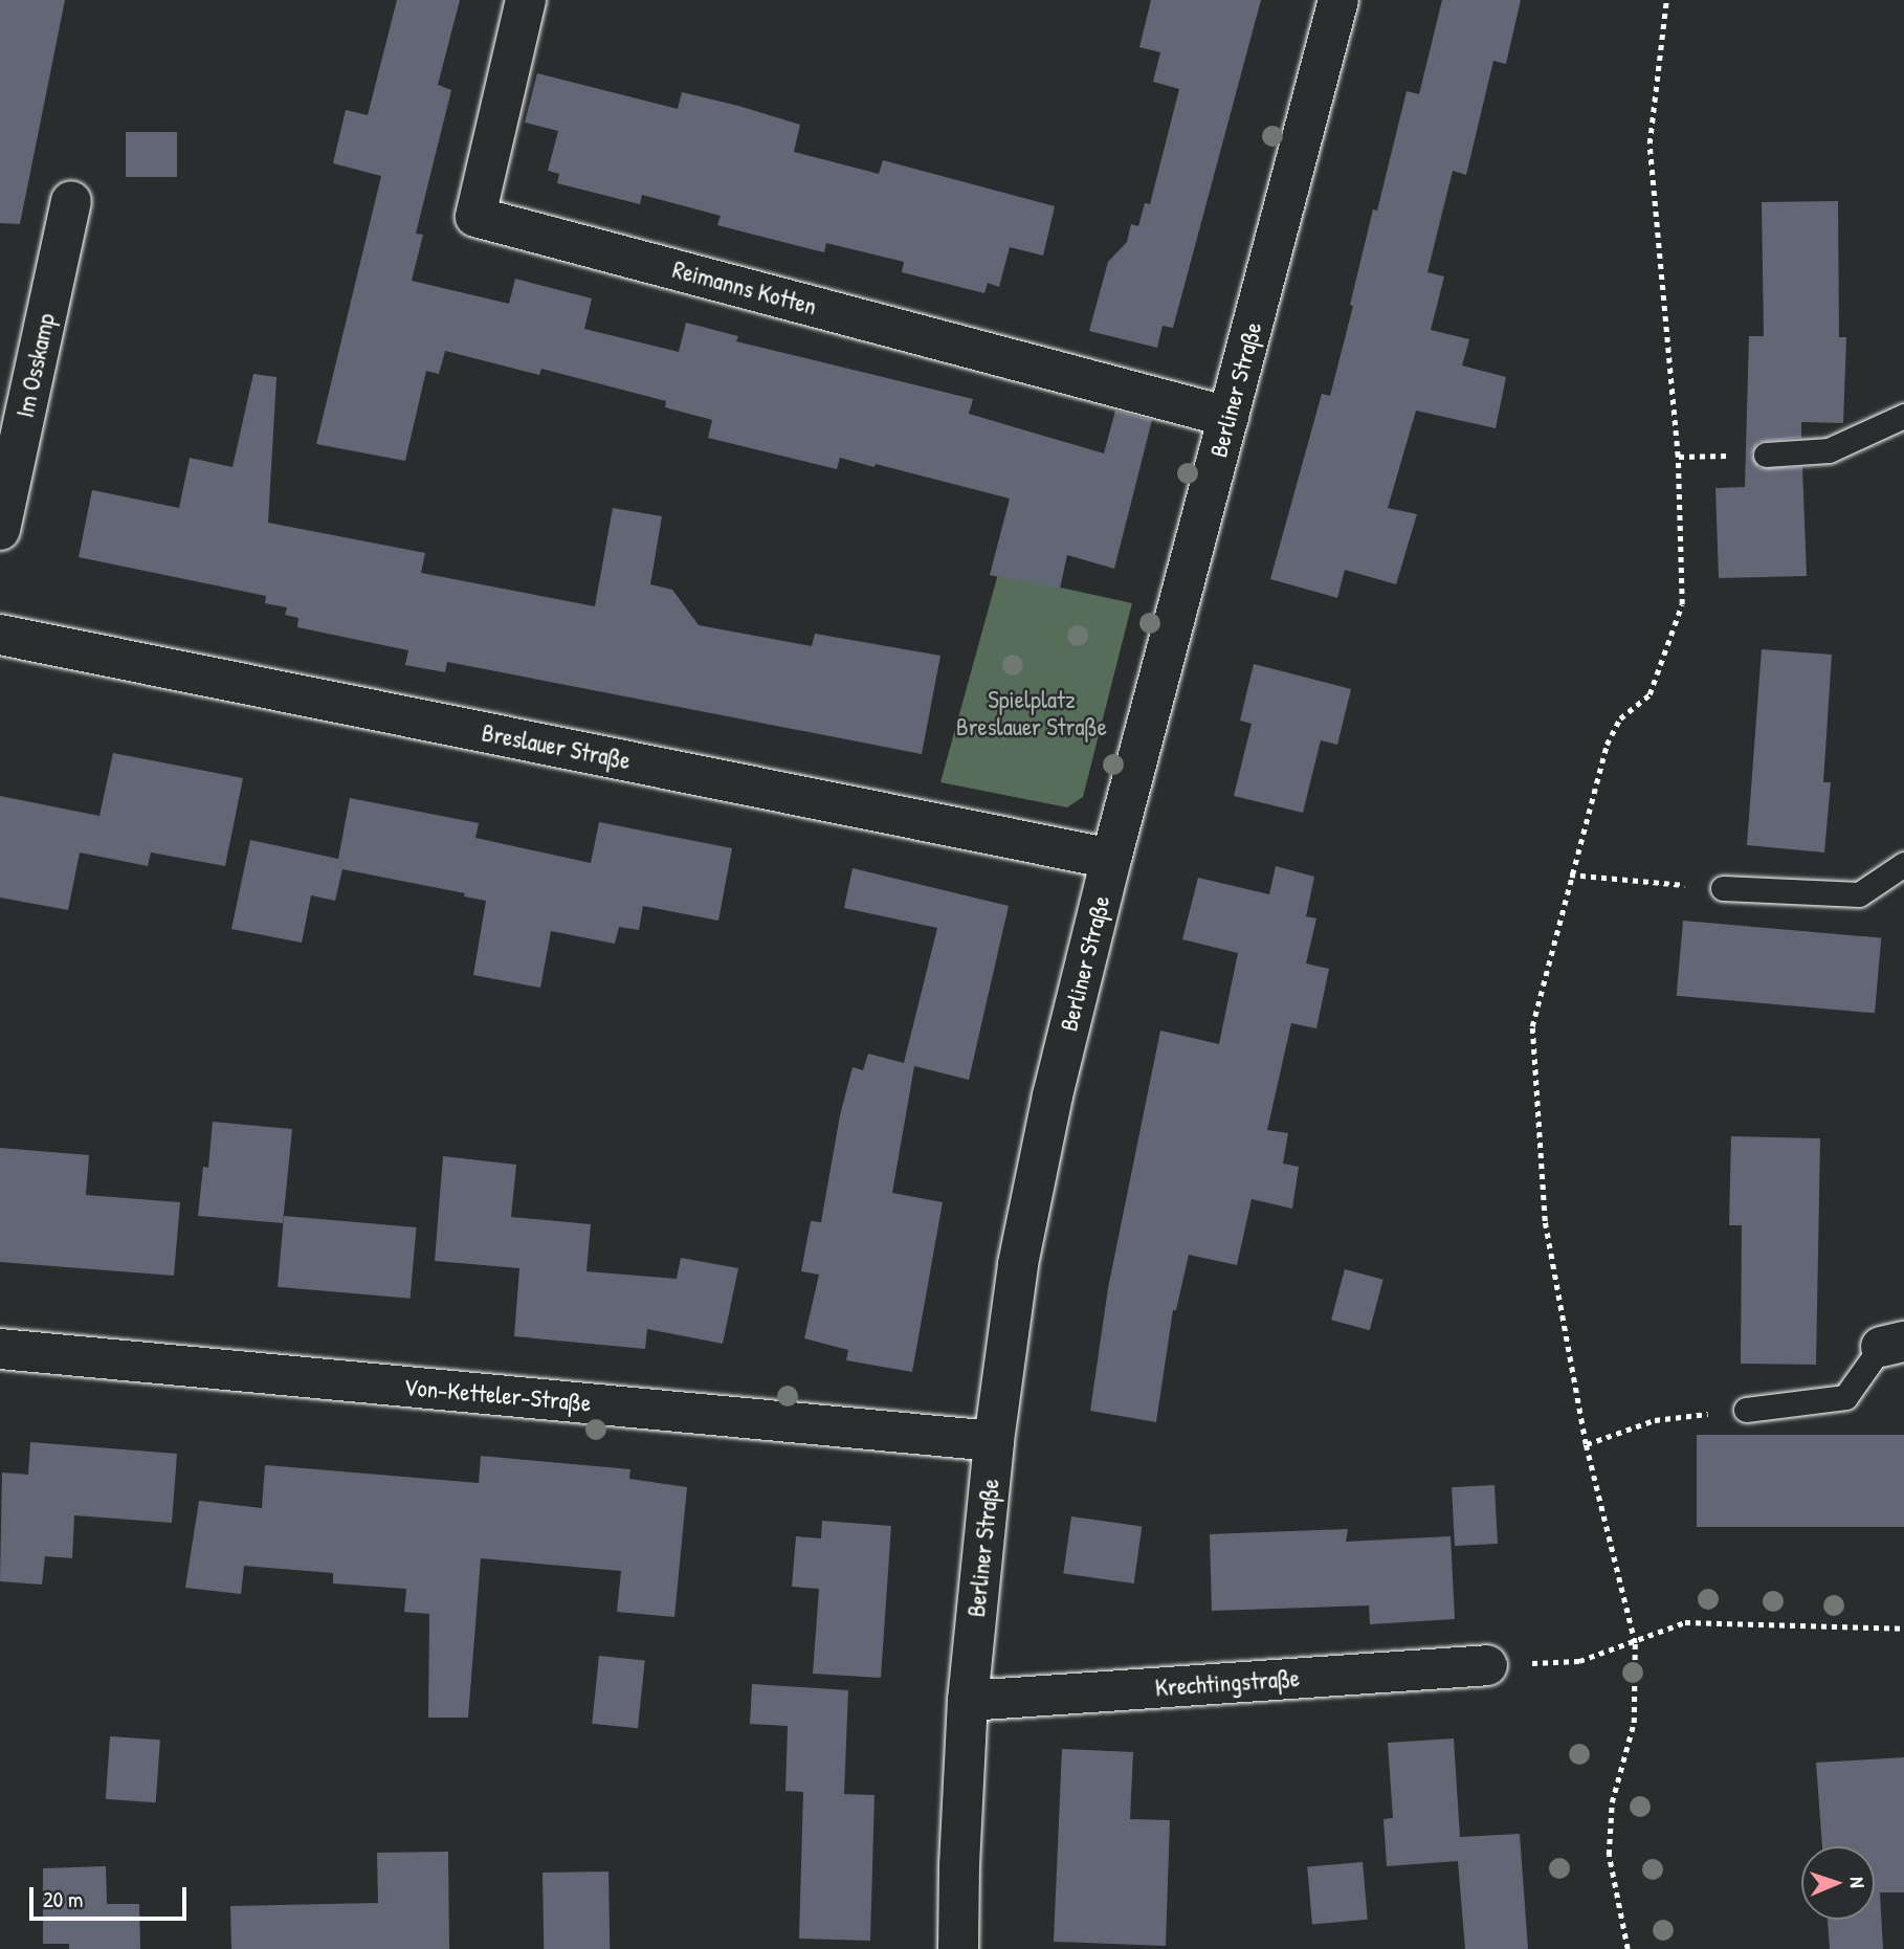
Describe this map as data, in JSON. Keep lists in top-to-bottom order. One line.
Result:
{"streets":{"street":["Reimanns Kotten","Im Osskamp","Berliner Straße","Breslauer Straße","Von-Ketteler-Straße","Krechtingstraße"]},"crossings":[["Reimanns Kotten","Berliner Straße"],["Berliner Straße","Breslauer Straße"],["Berliner Straße","Von-Ketteler-Straße"],["Berliner Straße","Krechtingstraße"]],"parks":["Spielplatz Breslauer Straße"],"scale_bar":"20 m","north":"right"}
